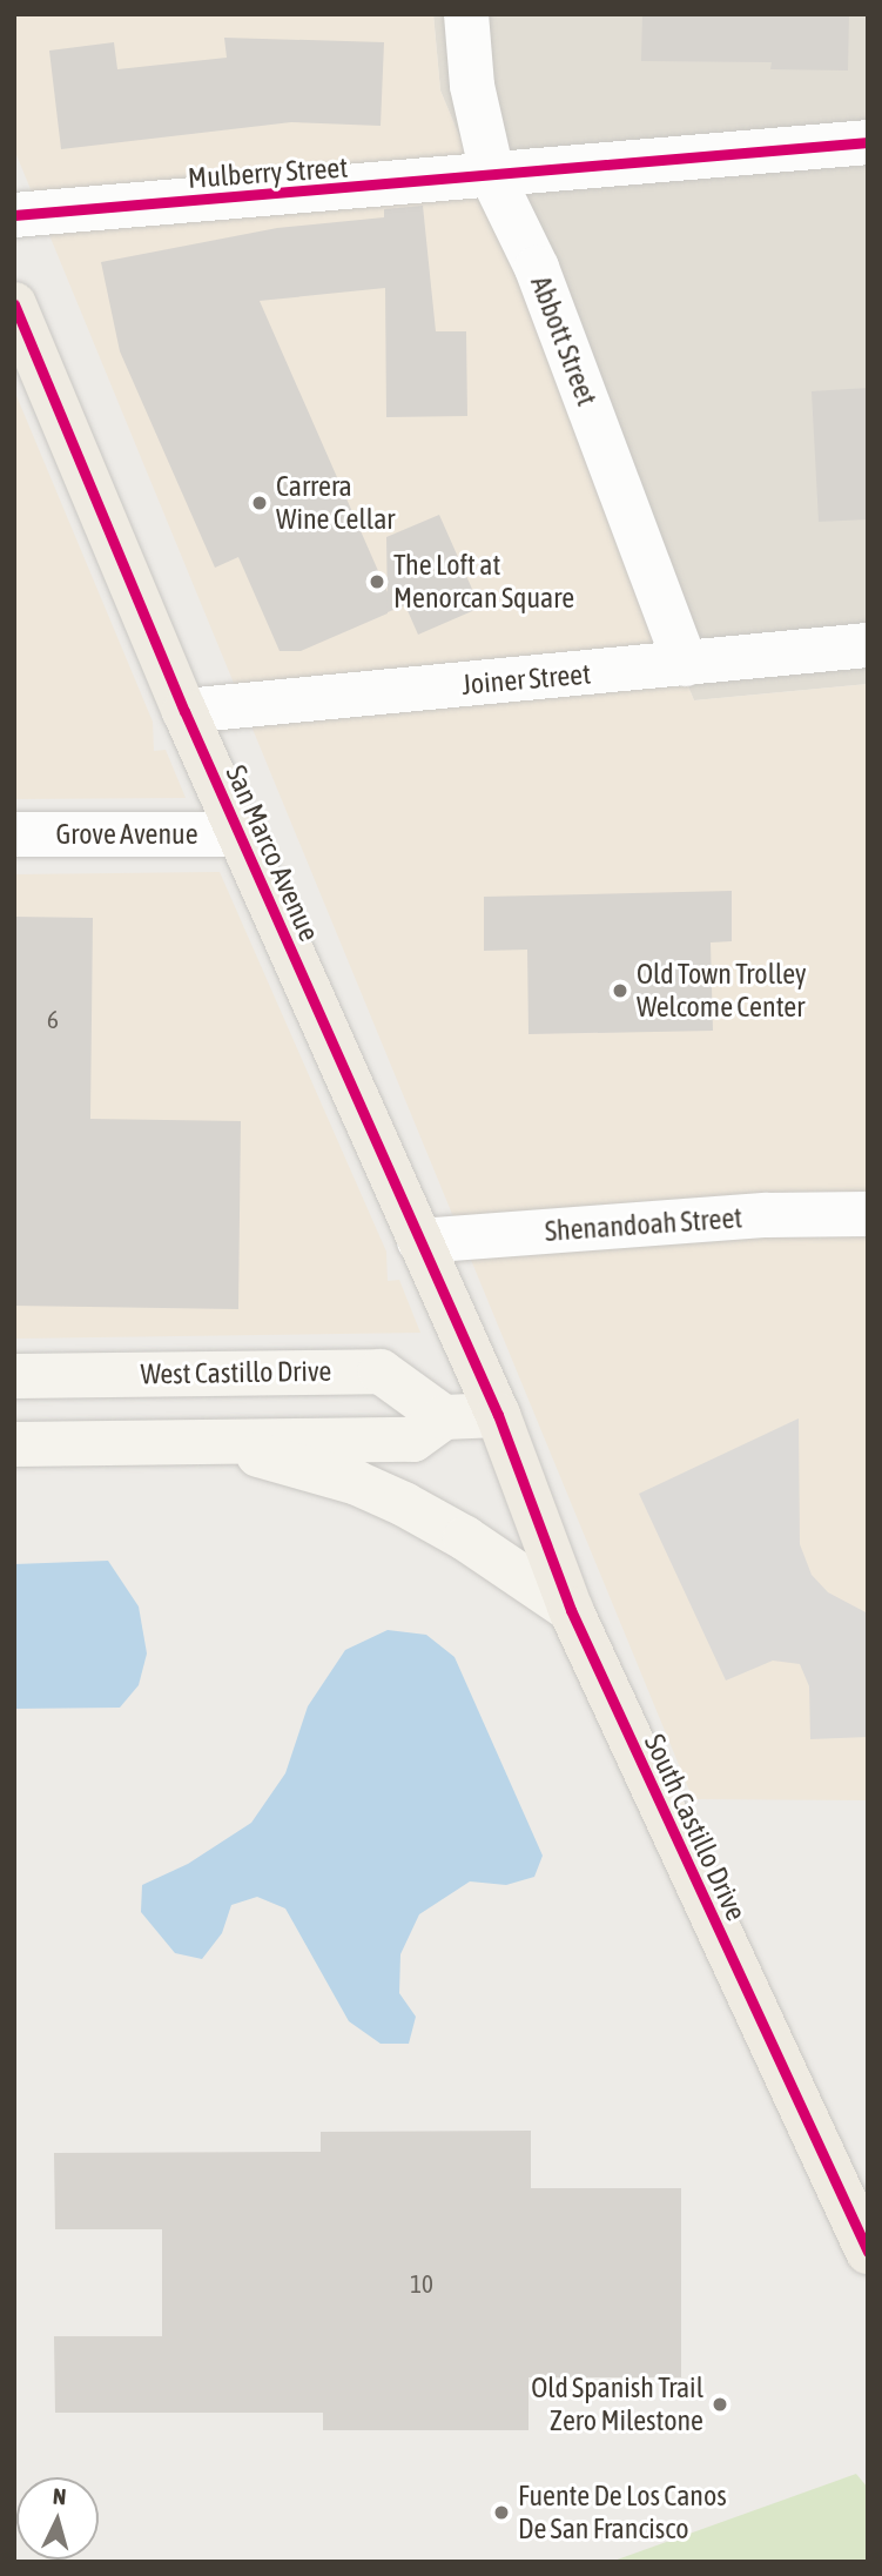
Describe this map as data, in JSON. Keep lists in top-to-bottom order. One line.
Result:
{"streets":{"main road":["San Marco Avenue","West Castillo Drive","South Castillo Drive"],"street":["Mulberry Street","Abbott Street","Joiner Street","Grove Avenue","Shenandoah Street"]},"crossings":[["Mulberry Street","Abbott Street"],["Abbott Street","Joiner Street"],["Joiner Street","San Marco Avenue"],["Grove Avenue","San Marco Avenue"],["San Marco Avenue","Shenandoah Street"],["San Marco Avenue","South Castillo Drive"]],"places":["Carrera Wine Cellar","The Loft at Menorcan Square","Old Town Trolley Welcome Center","Old Spanish Trail Zero Milestone","Fuente De Los Canos De San Francisco"],"house_numbers":["6","10"],"north":"top"}
